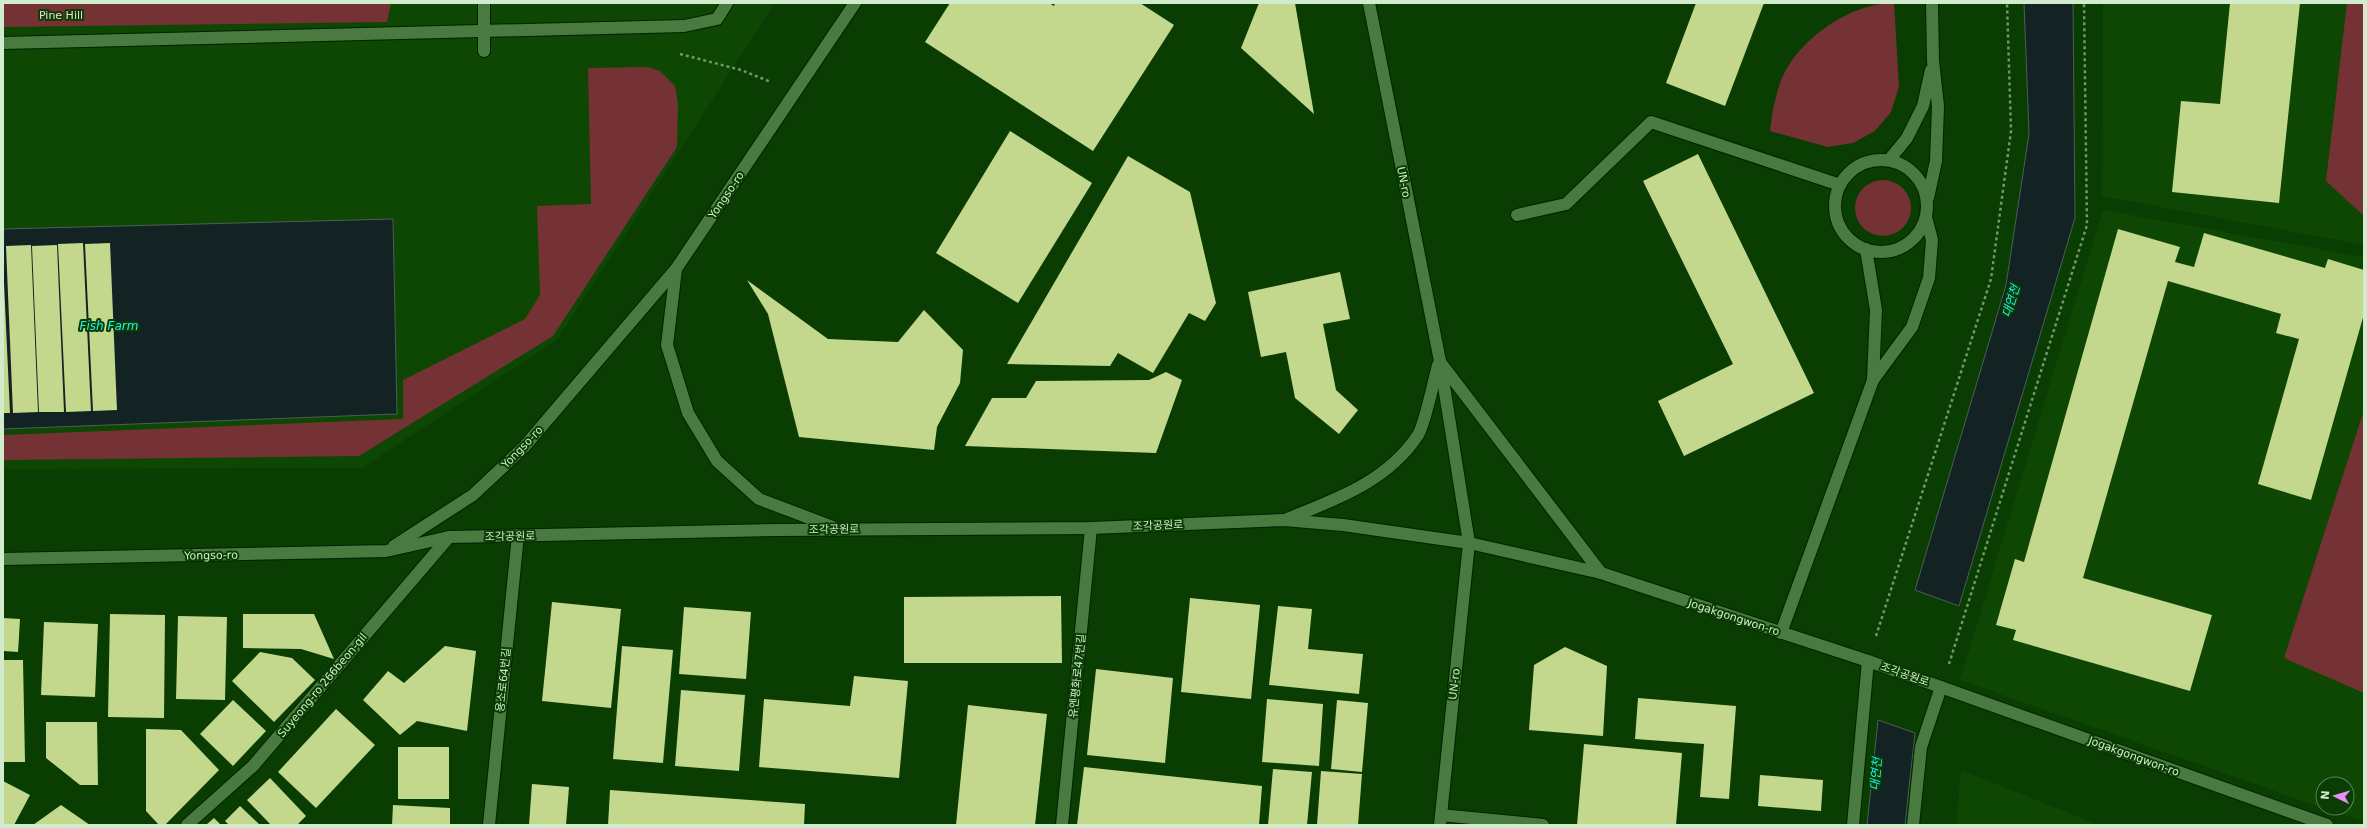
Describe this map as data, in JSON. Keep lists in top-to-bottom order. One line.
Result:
{"streets":{"main road":["UN-ro","Yongso-ro","조각공원로","Jogakgongwon-ro","유엔평화로47번길","용소로64번길","Suyeong-ro 266beon-gil"]},"crossings":[["UN-ro","Jogakgongwon-ro"],["Yongso-ro","조각공원로"],["조각공원로","Jogakgongwon-ro"],["조각공원로","유엔평화로47번길"],["조각공원로","용소로64번길"],["조각공원로","Suyeong-ro 266beon-gil"]],"water":["대연천","Fish Farm"],"parks":["Pine Hill"],"north":"left"}
